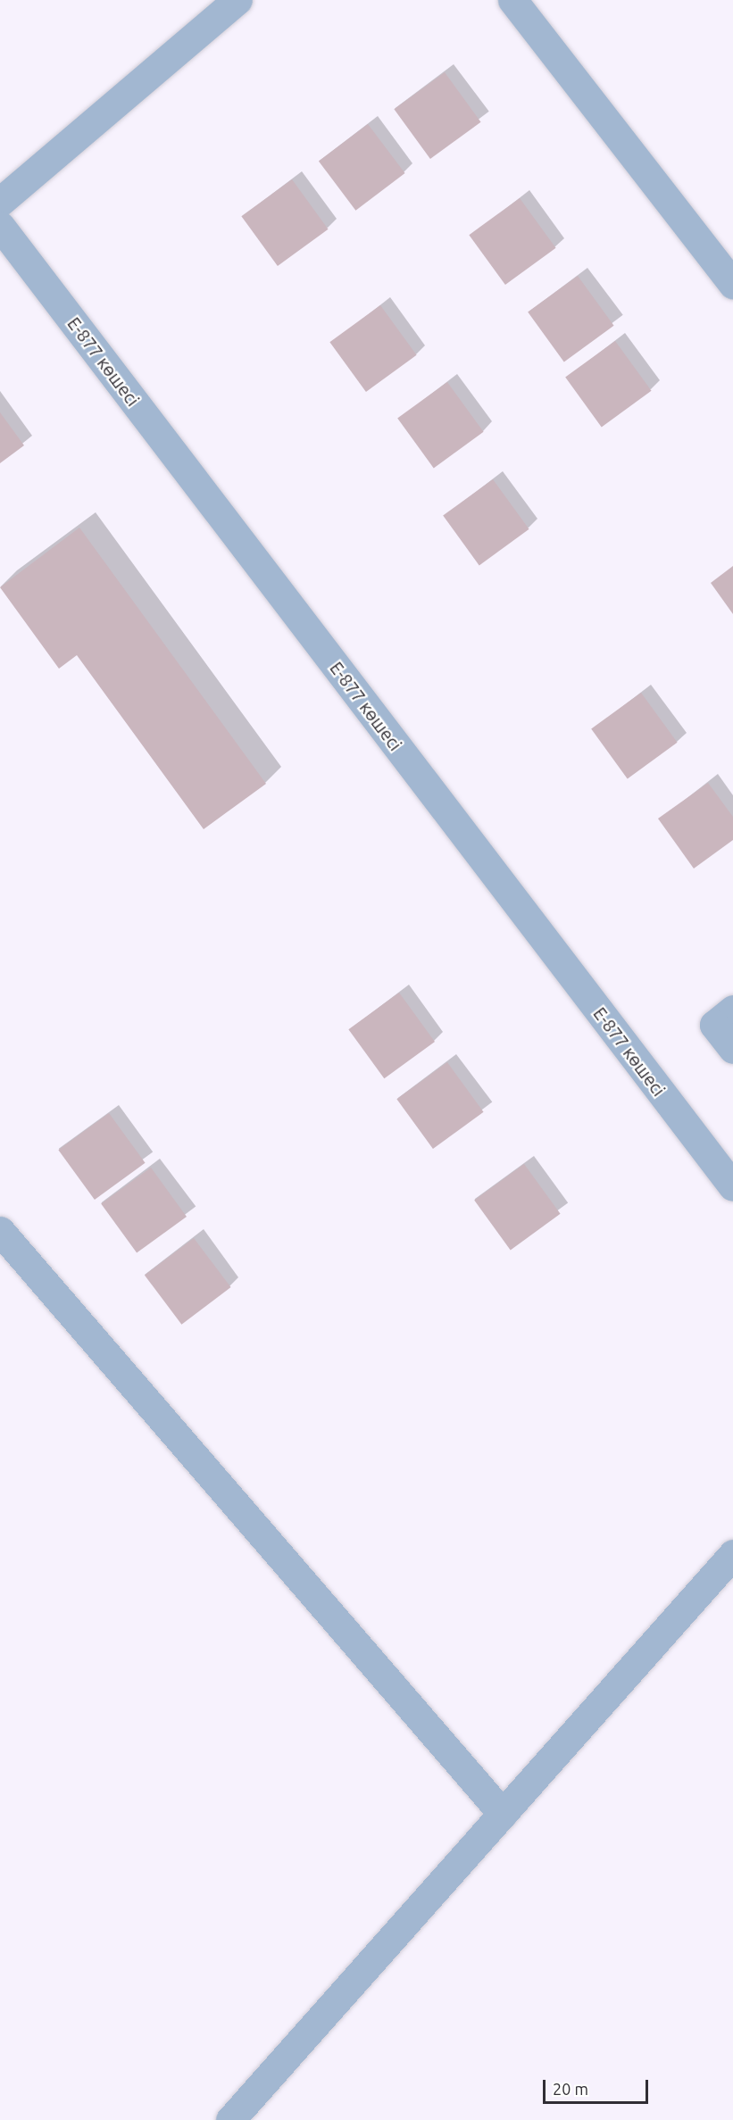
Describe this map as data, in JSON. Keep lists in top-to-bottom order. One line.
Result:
{"streets":{"street":["Е-877 көшесі"]},"scale_bar":"20 m"}
